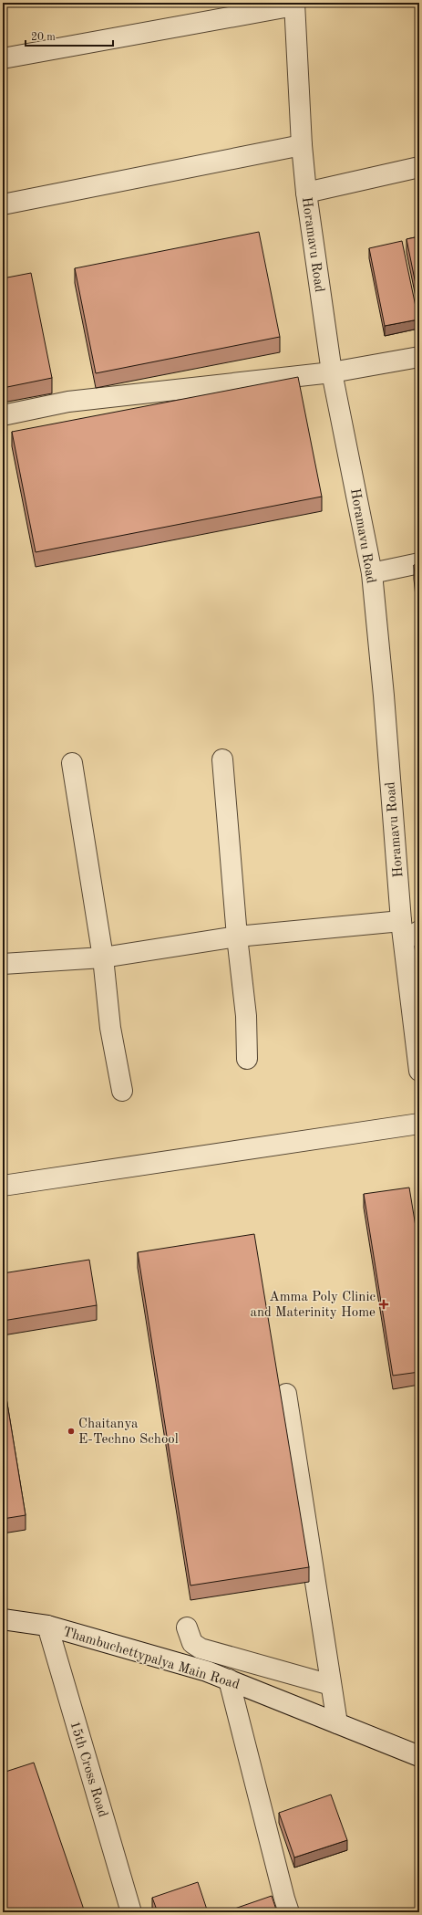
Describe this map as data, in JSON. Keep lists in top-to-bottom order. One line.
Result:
{"streets":{"street":["Horamavu Road","Thambuchettypalya Main Road","15th Cross Road"]},"crossings":[["Thambuchettypalya Main Road","15th Cross Road"]],"places":{"health":["Amma Poly Clinic and Materinity Home"],"other":["Chaitanya E-Techno School"]},"scale_bar":"20 m"}
